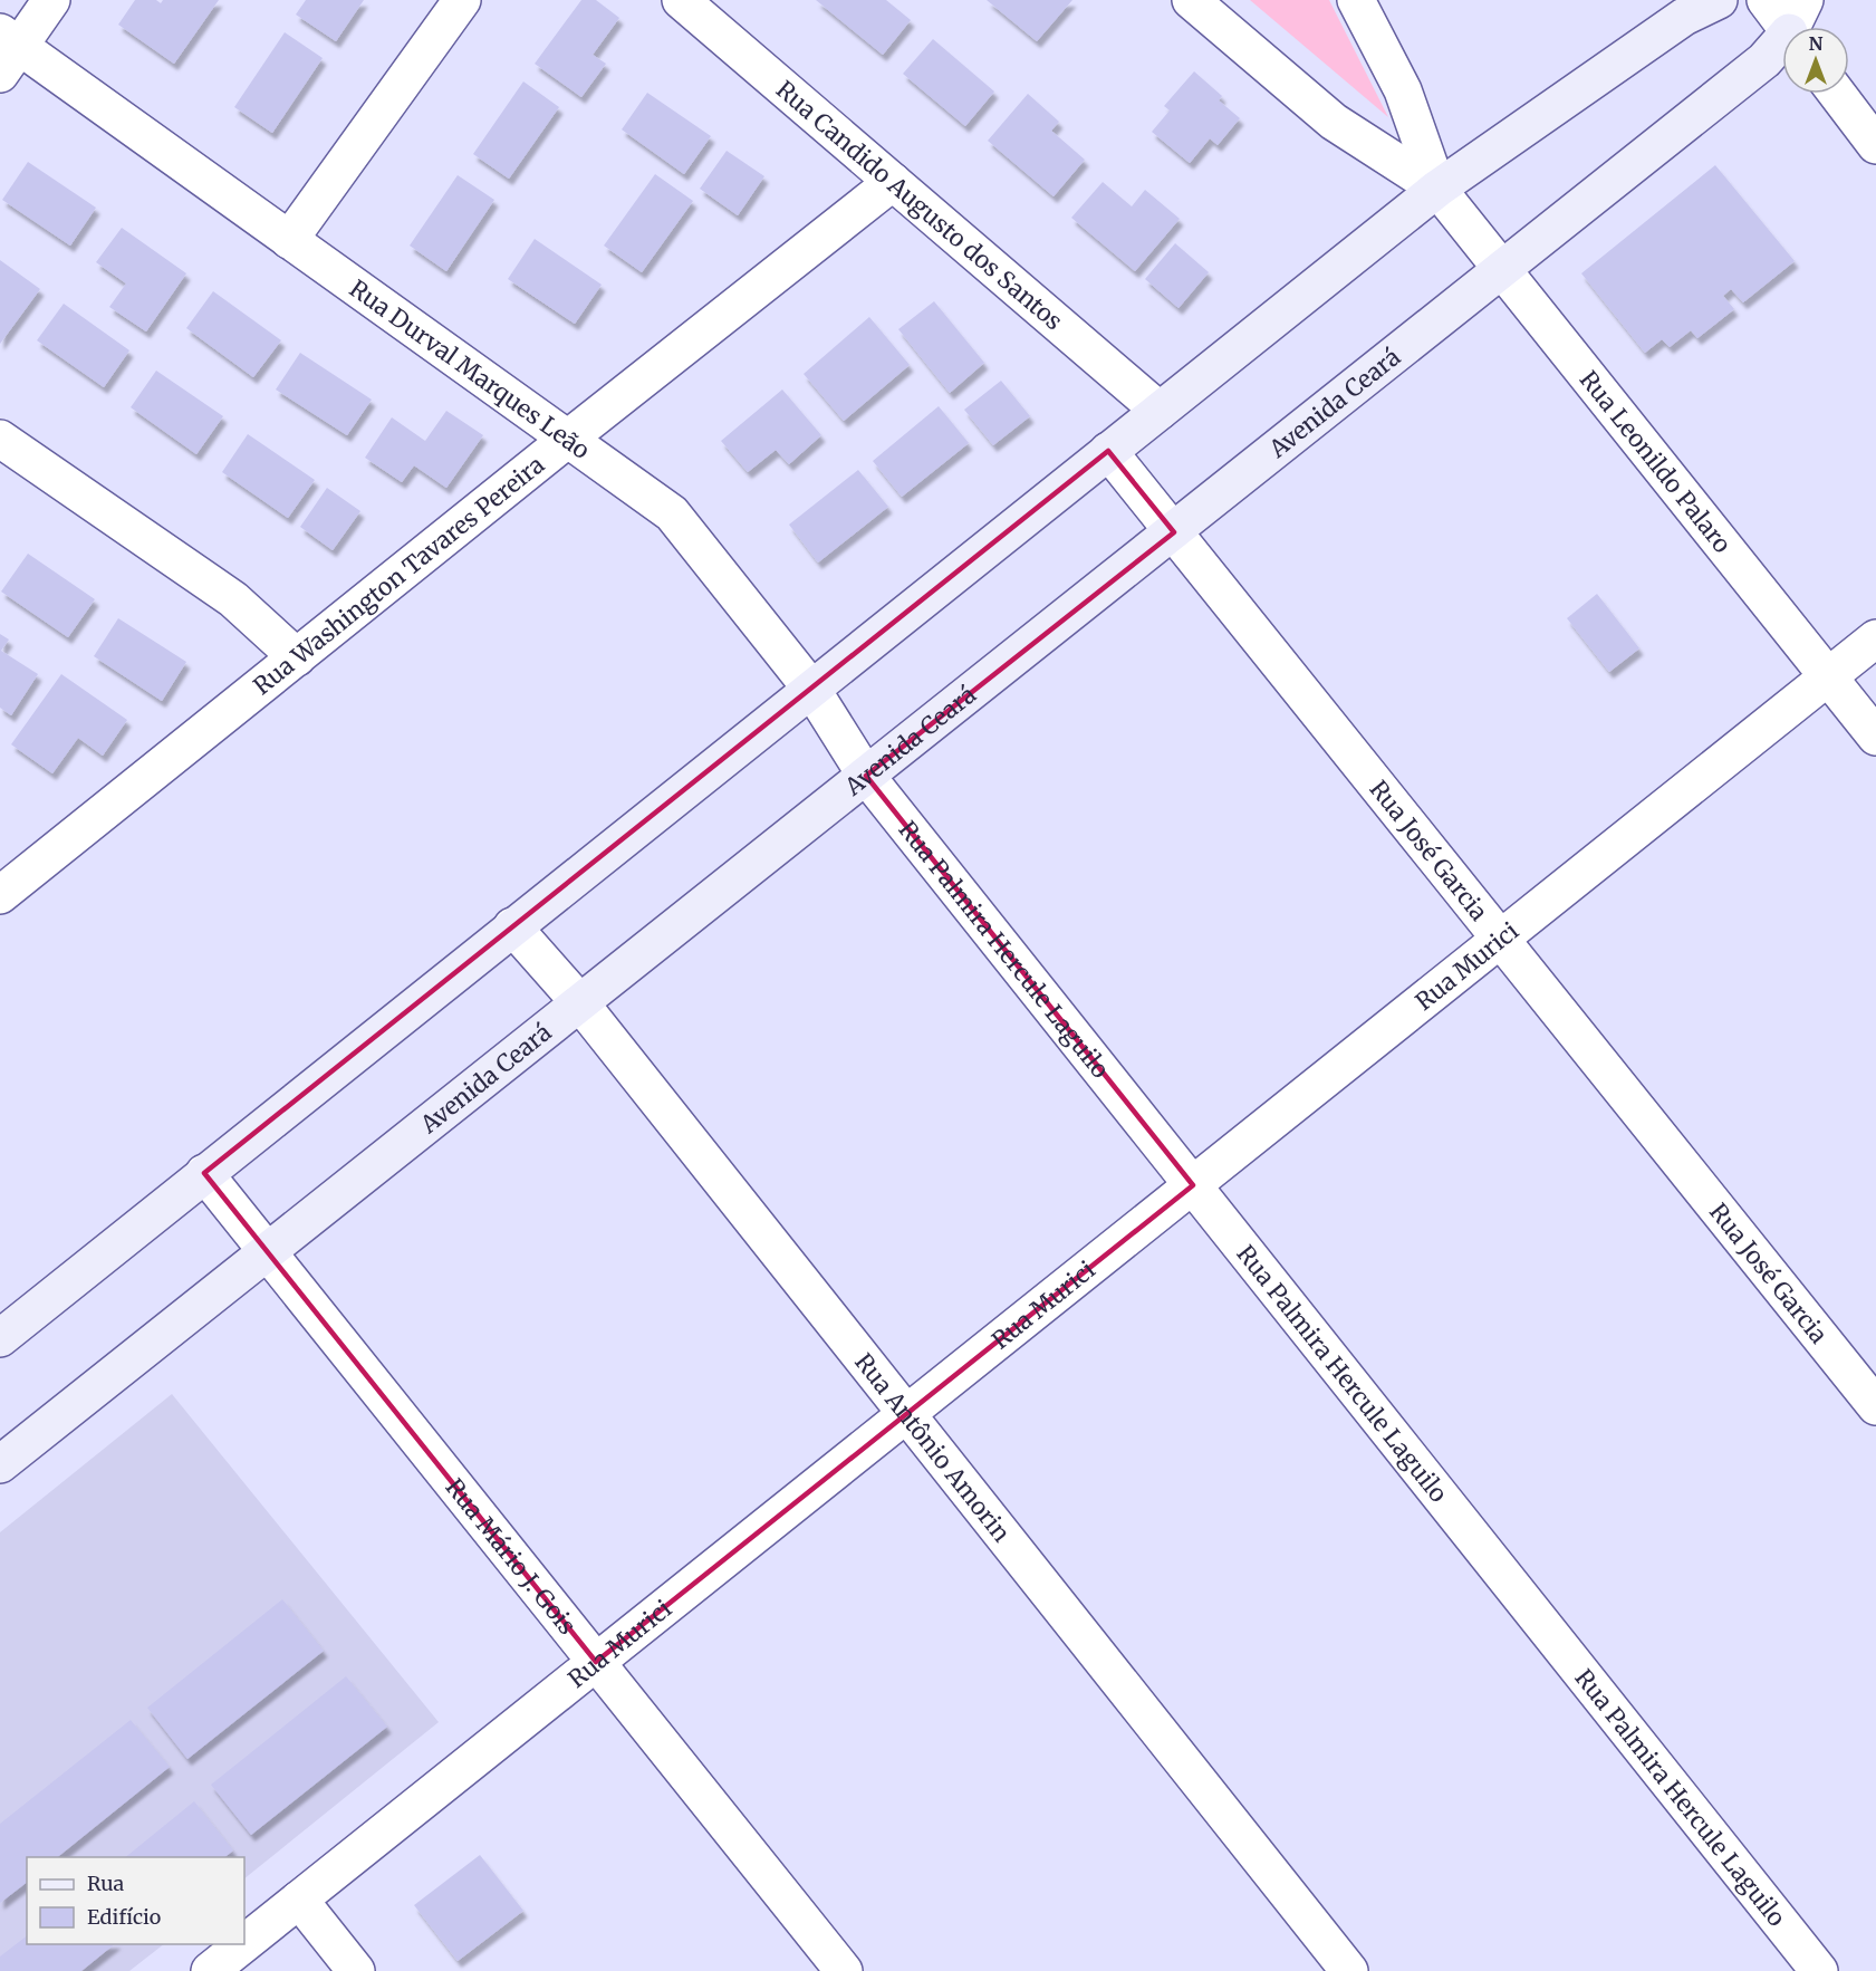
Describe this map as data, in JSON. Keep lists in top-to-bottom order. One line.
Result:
{"streets":{"street":["Rua Candido Augusto dos Santos","Rua Durval Marques Leão","Avenida Ceará","Rua Leonildo Palaro","Rua Washington Tavares Pereira","Rua José Garcia","Rua Palmira Hercule Laguilo","Rua Murici","Rua Antônio Amorin","Rua Mário J. Gois"]},"crossings":[["Rua Candido Augusto dos Santos","Rua Washington Tavares Pereira"],["Rua Durval Marques Leão","Avenida Ceará"],["Rua Durval Marques Leão","Rua Washington Tavares Pereira"],["Rua Durval Marques Leão","Rua Palmira Hercule Laguilo"],["Avenida Ceará","Rua Leonildo Palaro"],["Avenida Ceará","Rua José Garcia"],["Avenida Ceará","Rua Palmira Hercule Laguilo"],["Avenida Ceará","Rua Antônio Amorin"],["Avenida Ceará","Rua Mário J. Gois"],["Rua Leonildo Palaro","Rua Murici"],["Rua José Garcia","Rua Murici"],["Rua Palmira Hercule Laguilo","Rua Murici"],["Rua Murici","Rua Antônio Amorin"],["Rua Murici","Rua Mário J. Gois"]],"legend":["Rua","Edifício"],"north":"top"}
